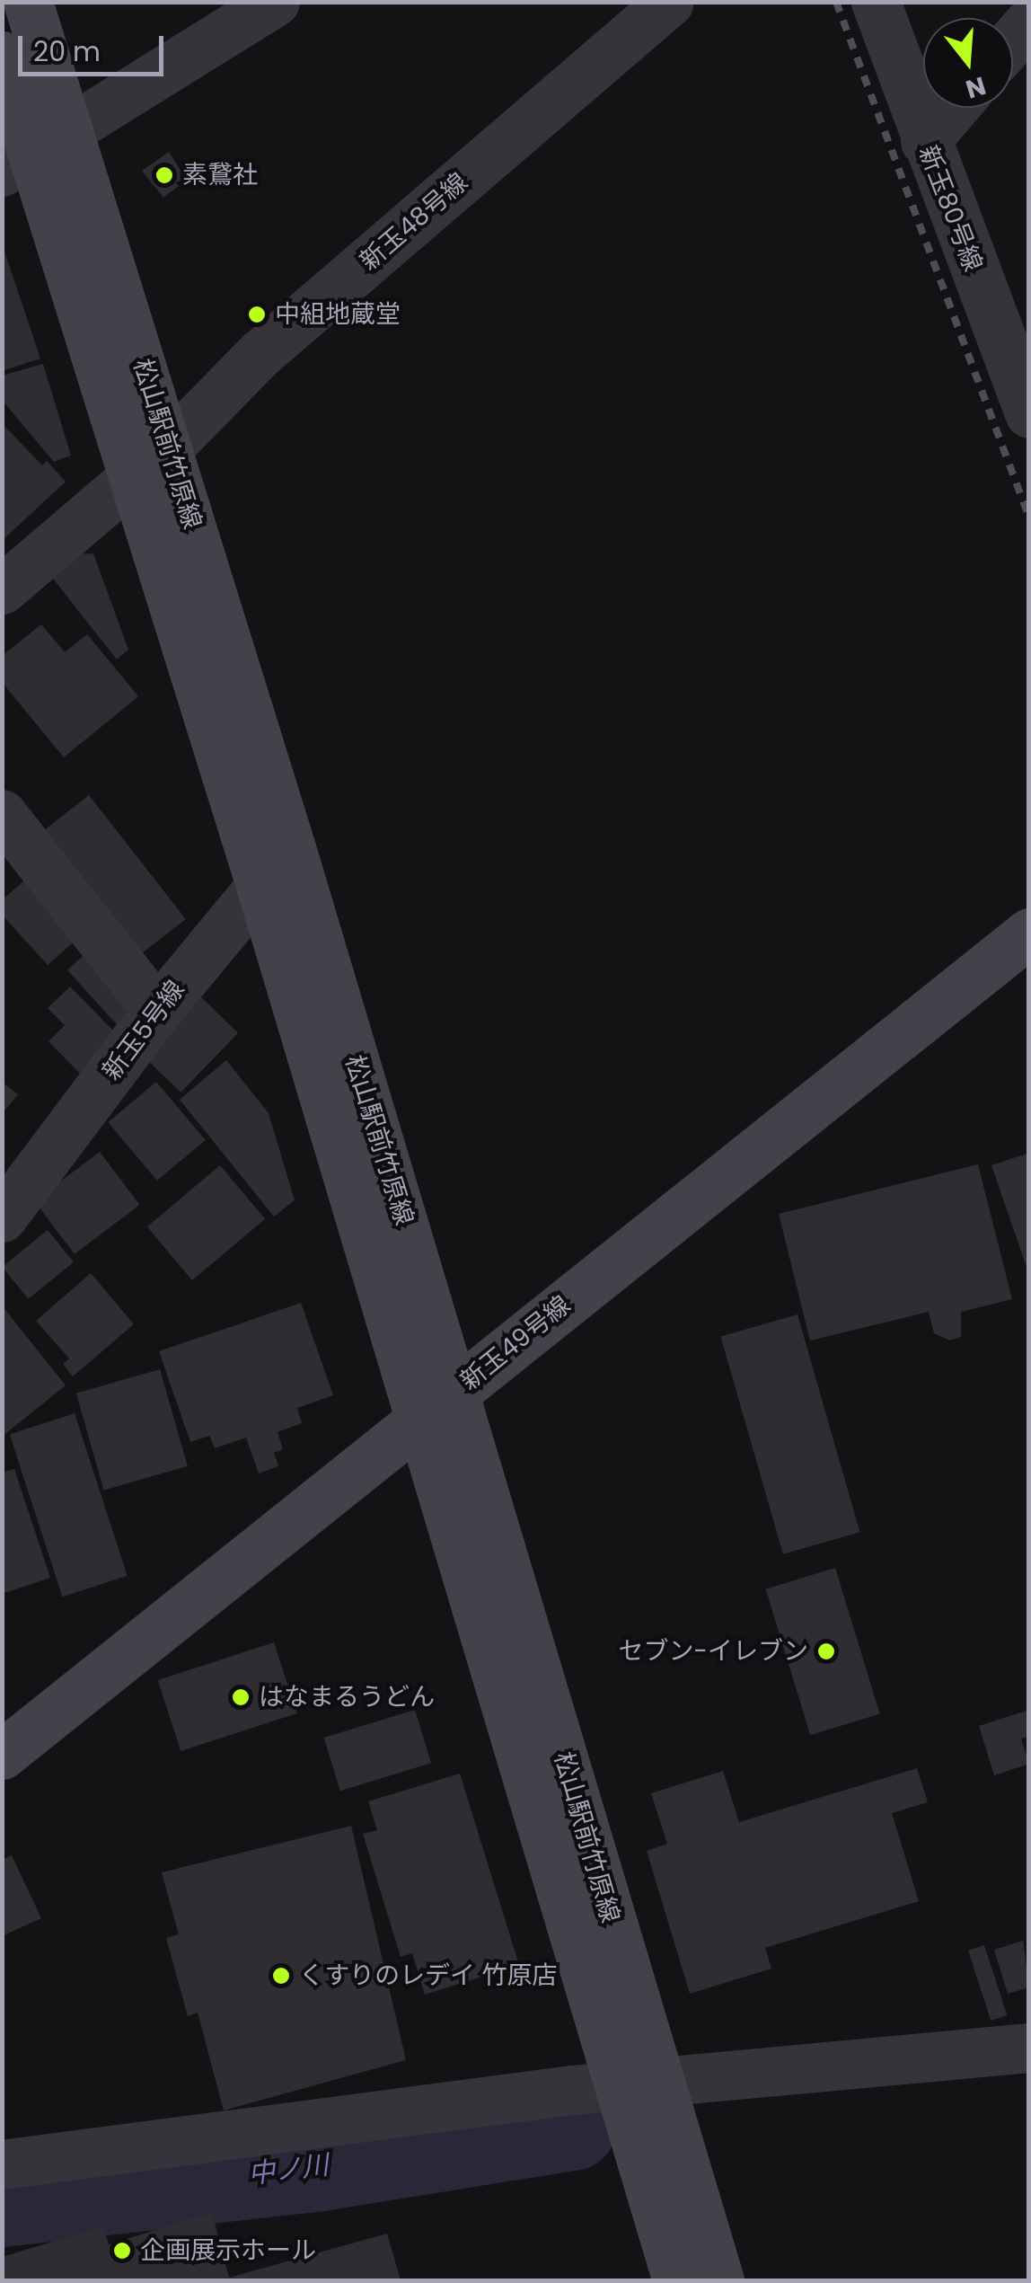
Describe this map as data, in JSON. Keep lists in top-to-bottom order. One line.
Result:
{"streets":{"street":["新玉80号線","新玉48号線","松山駅前竹原線","新玉5号線","新玉49号線"]},"crossings":[["新玉48号線","松山駅前竹原線"],["松山駅前竹原線","新玉5号線"],["松山駅前竹原線","新玉49号線"]],"water":["中ノ川"],"places":["素鵞社","中組地蔵堂","セブン-イレブン","はなまるうどん","くすりのレデイ 竹原店","企画展示ホール"],"scale_bar":"20 m","north":"bottom"}
